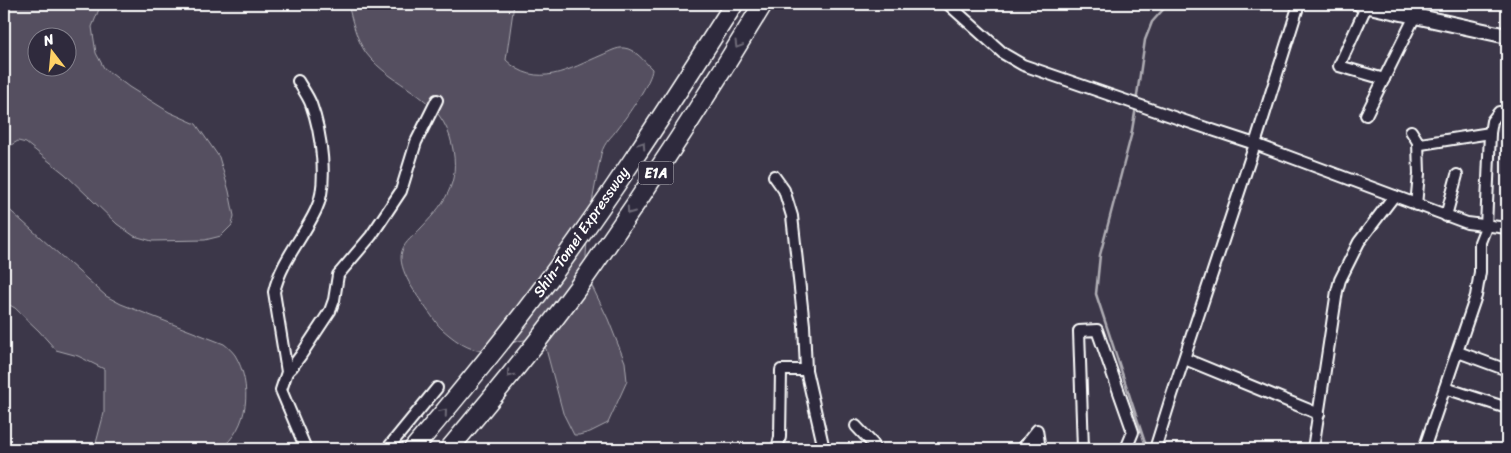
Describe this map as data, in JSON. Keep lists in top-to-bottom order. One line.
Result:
{"streets":{"highway":["E1A","Shin-Tomei Expressway"]},"north":"top"}
